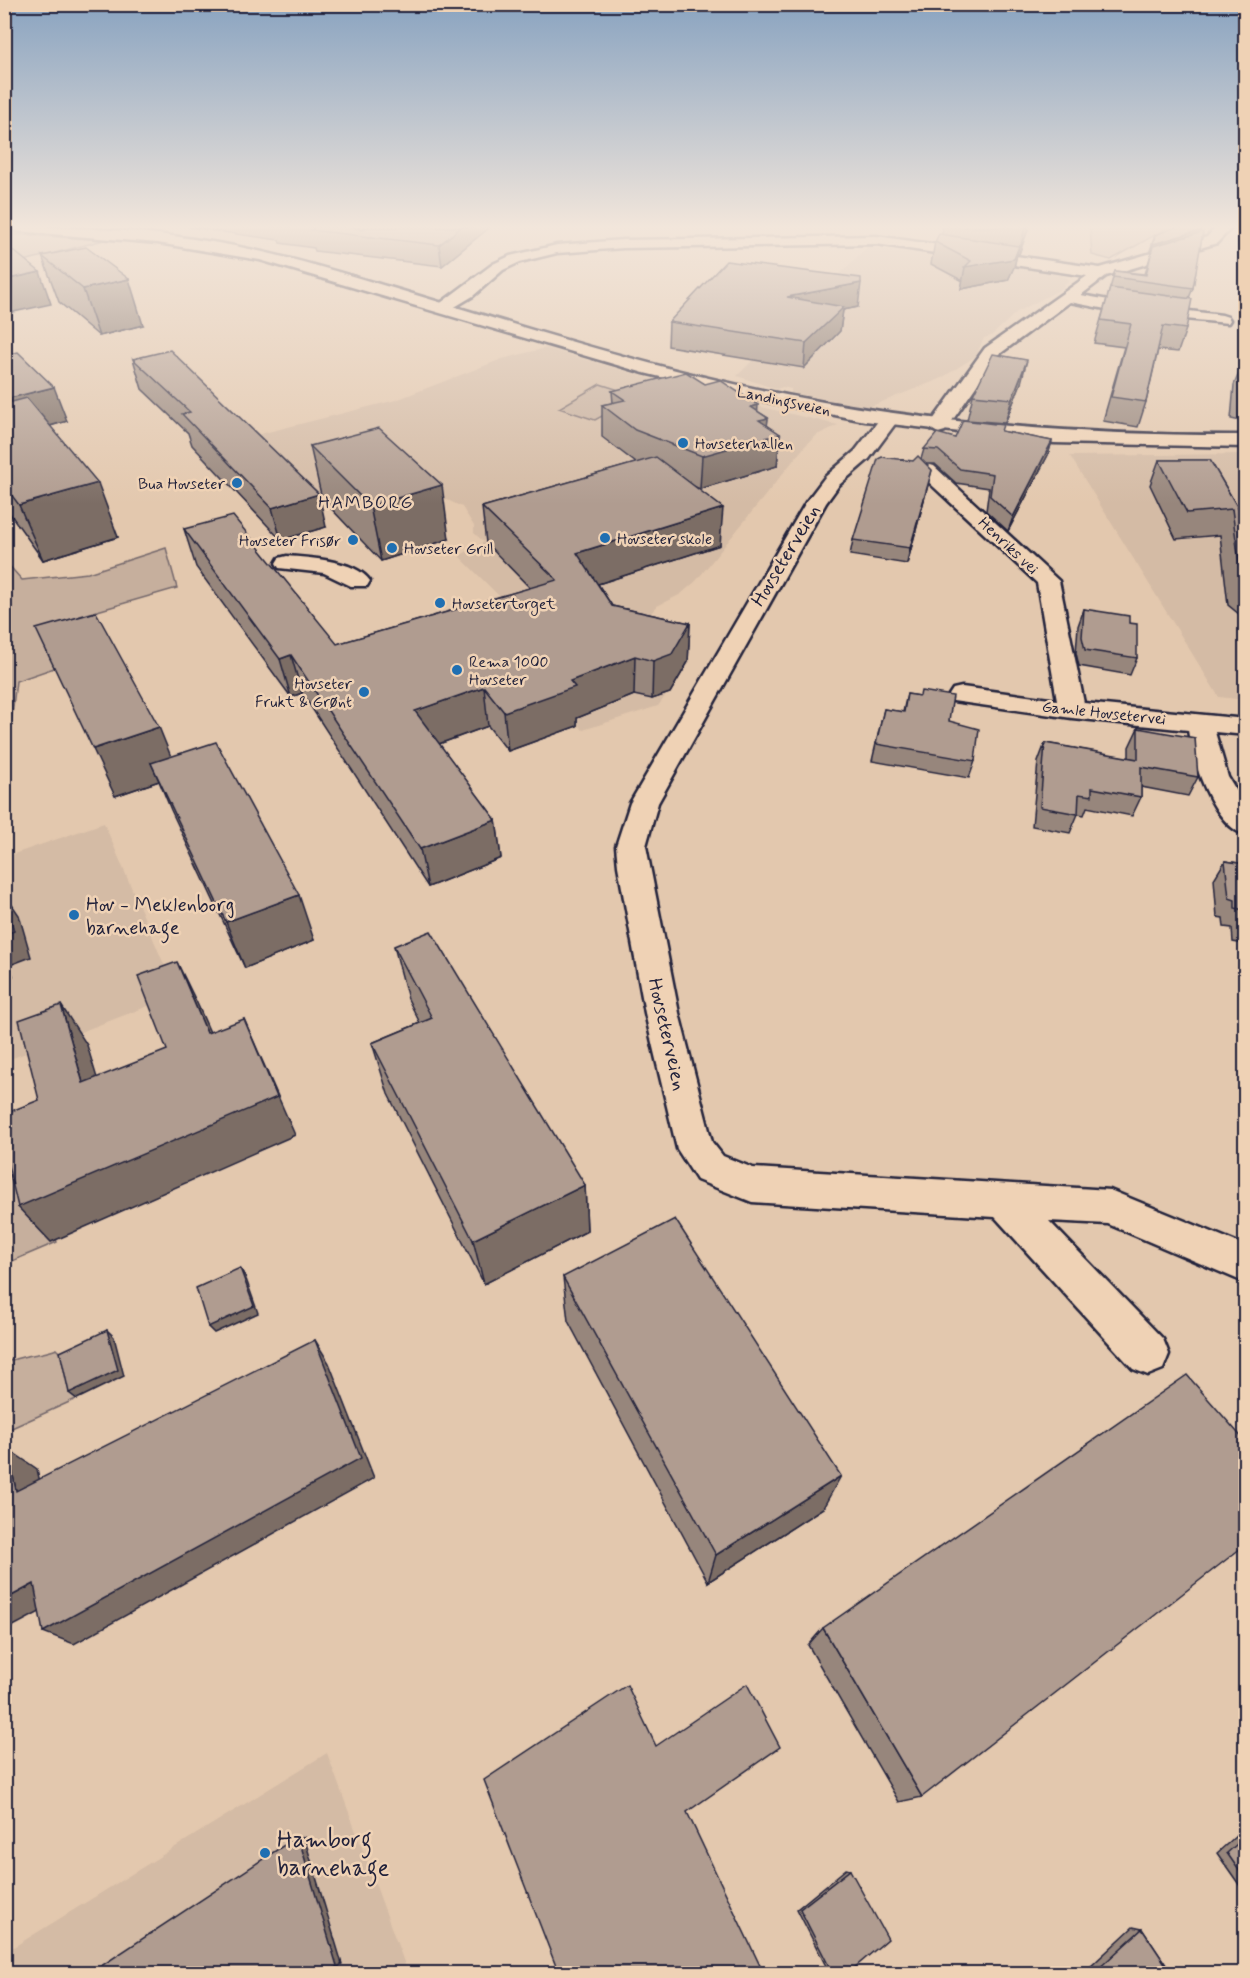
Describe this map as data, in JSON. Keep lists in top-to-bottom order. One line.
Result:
{"streets":{"street":["Landingsveien","Henriks vei","Hovseterveien","Gamle Hovsetervei"]},"crossings":[["Landingsveien","Hovseterveien"],["Henriks vei","Gamle Hovsetervei"]],"districts":["HAMBORG"],"places":["Hovseterhallen","Bua Hovseter","Hovseter skole","Hovseter Frisør","Hovseter Grill","Hovsetertorget","Rema 1000 Hovseter","Hovseter Frukt & Grønt","Hov - Meklenborg barnehage","Hamborg barnehage"]}
